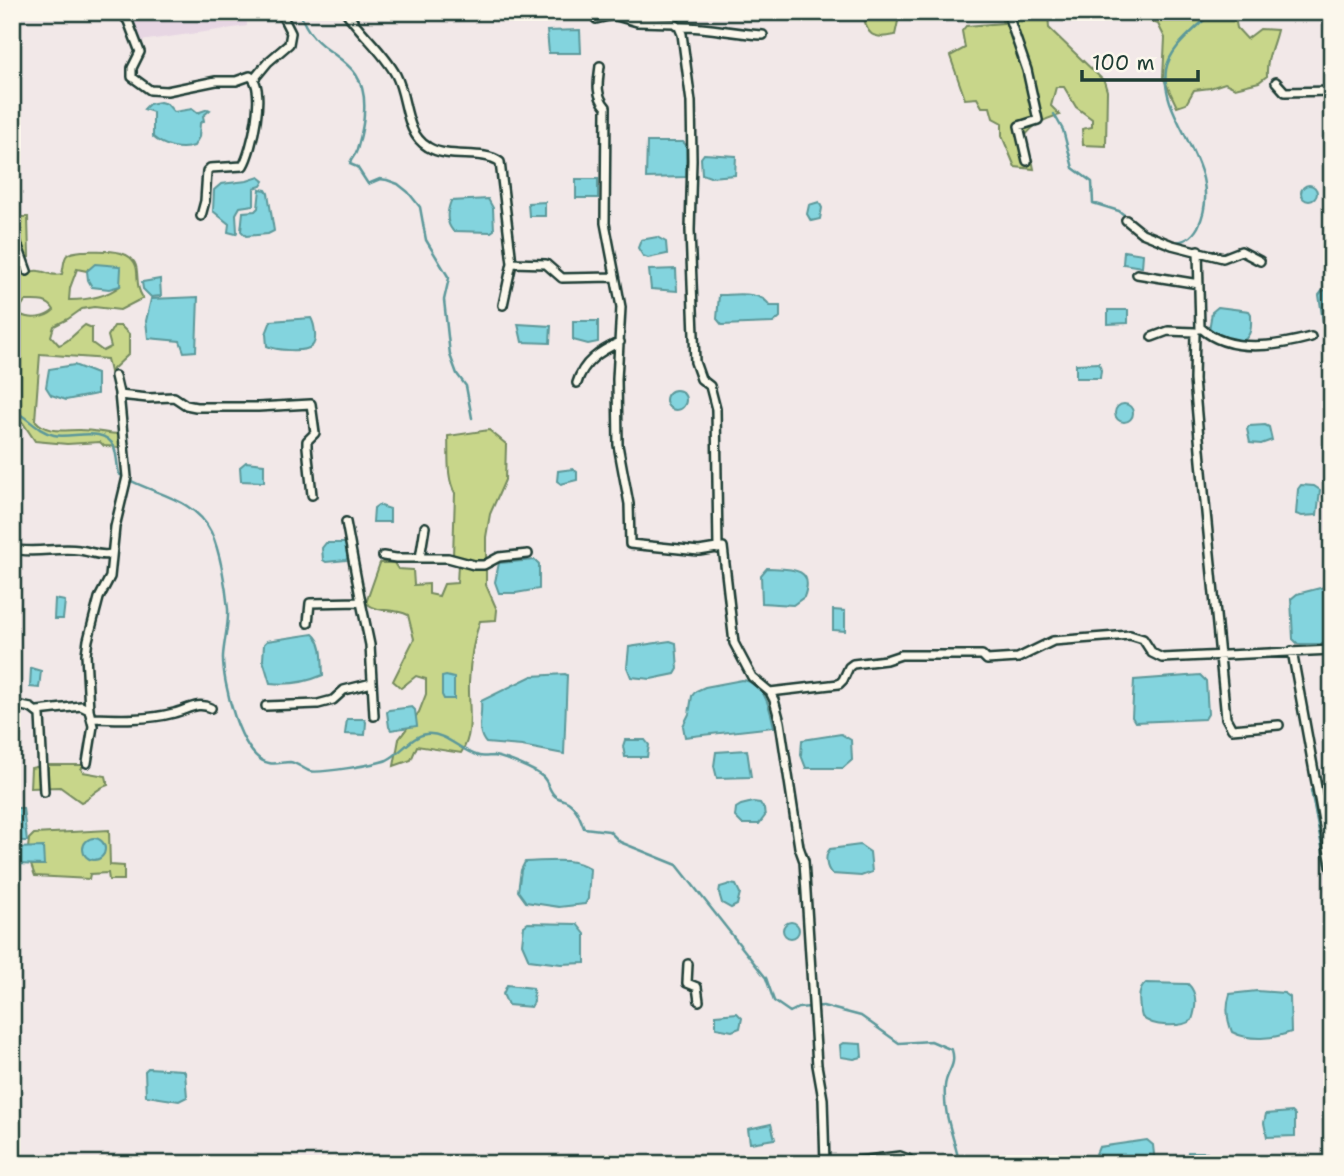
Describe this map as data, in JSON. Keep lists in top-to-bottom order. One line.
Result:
{"scale_bar":"100 m"}
